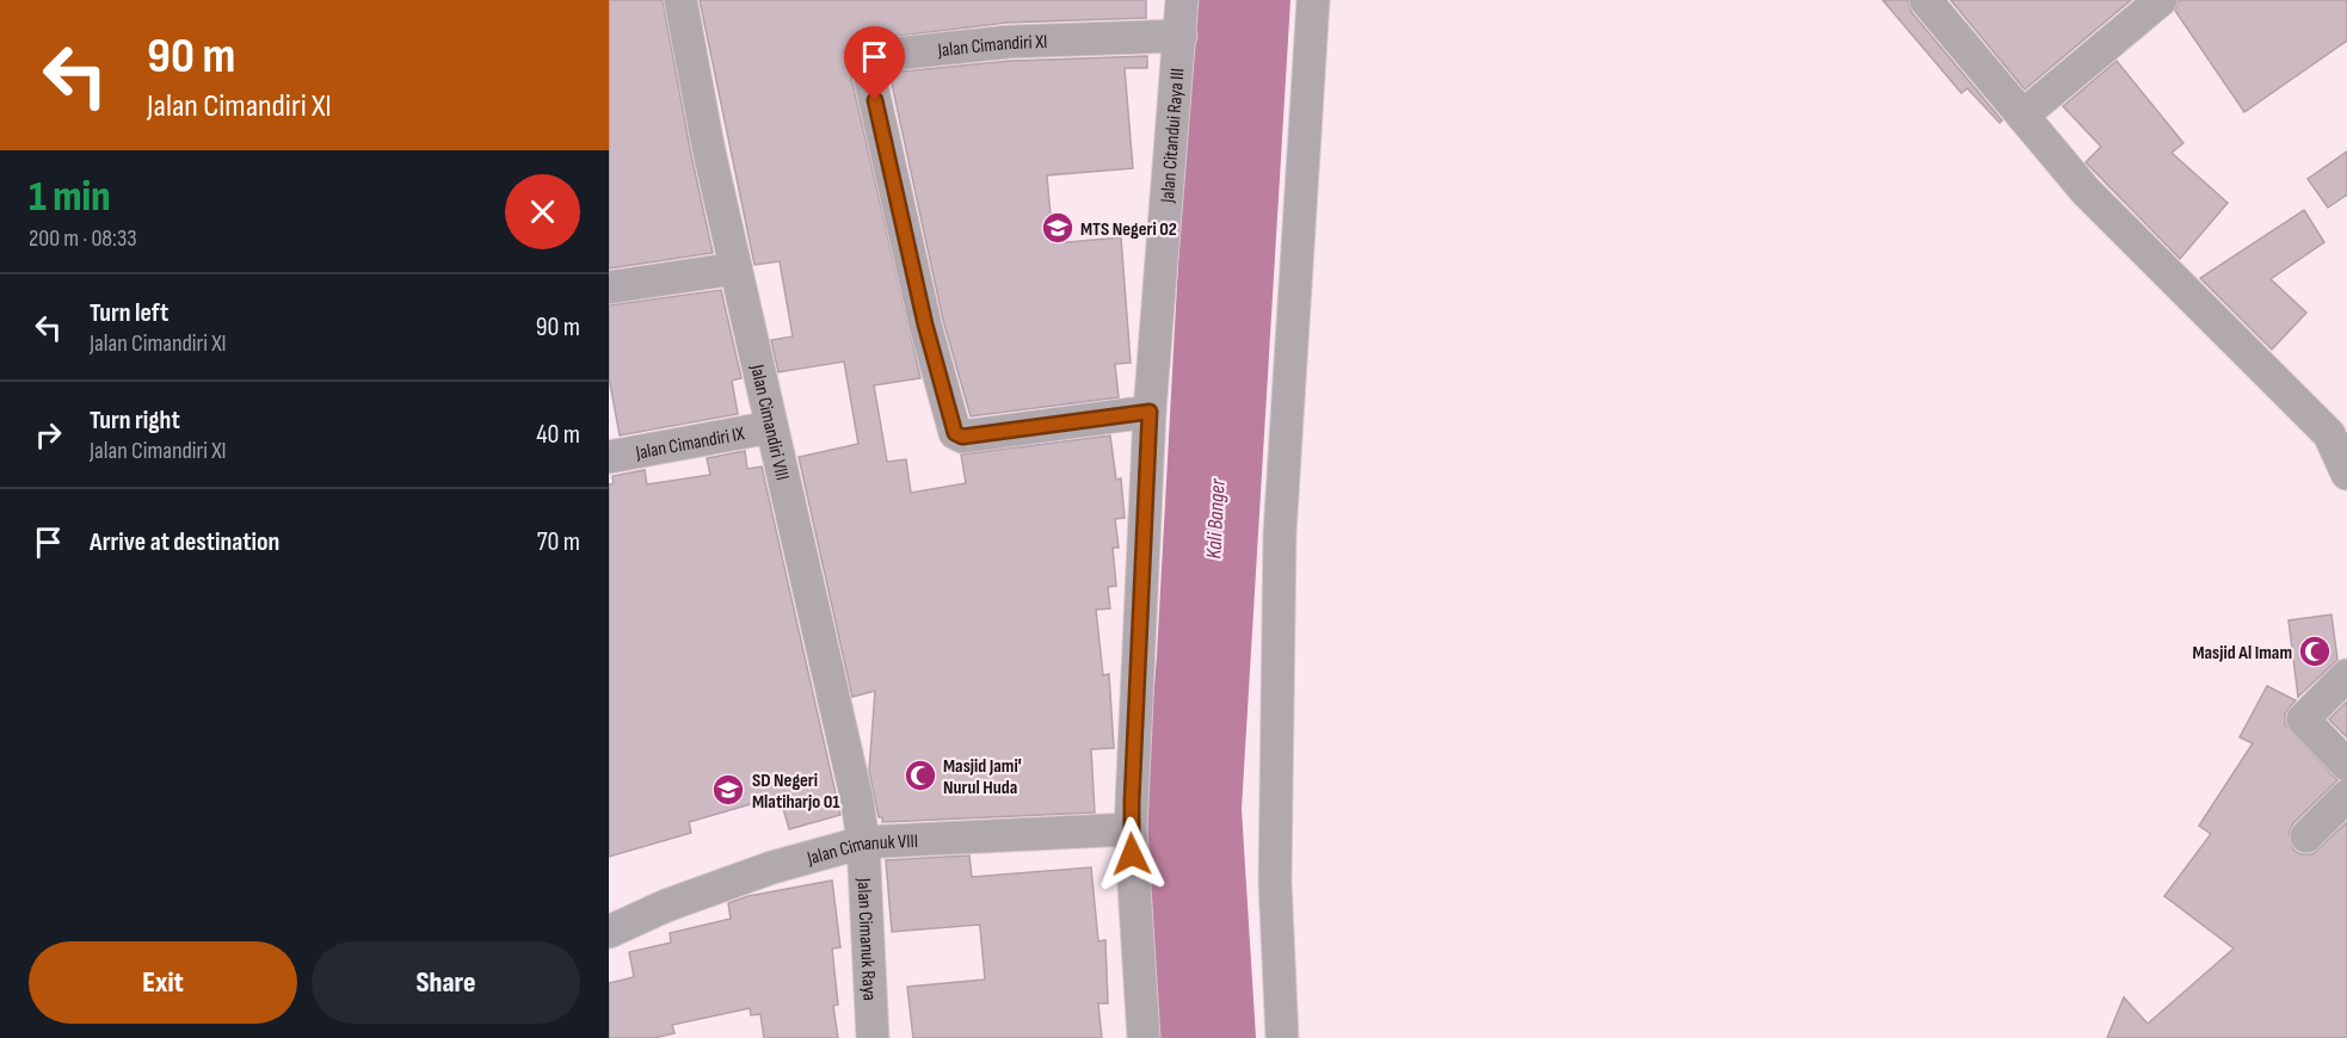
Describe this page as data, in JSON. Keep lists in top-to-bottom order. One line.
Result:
{"streets":{"street":["Jalan Cimandiri XI","Jalan Citandui Raya III","Jalan Cimandiri VIII","Jalan Cimandiri IX","Jalan Cimanuk VIII","Jalan Cimanuk Raya"]},"crossings":[["Jalan Cimandiri XI","Jalan Citandui Raya III"],["Jalan Citandui Raya III","Jalan Cimanuk VIII"],["Jalan Cimandiri VIII","Jalan Cimandiri IX"],["Jalan Cimandiri VIII","Jalan Cimanuk VIII"],["Jalan Cimandiri VIII","Jalan Cimanuk Raya"],["Jalan Cimanuk VIII","Jalan Cimanuk Raya"]],"water":["Kali Banger"],"places":{"school or university":["MTS Negeri 02","SD Negeri Mlatiharjo 01"],"mosque":["Masjid Al Imam","Masjid Jami' Nurul Huda"]},"page":{"turn":["90 m","Jalan Cimandiri XI"],"heading":["1 min","200 m · 08:33"],"list":[{"name":"Turn left","note":"Jalan Cimandiri XI","value":"90 m"},{"name":"Turn right","note":"Jalan Cimandiri XI","value":"40 m"},{"name":"Arrive at destination","value":"70 m"}],"buttons":["Exit","Share"]}}
